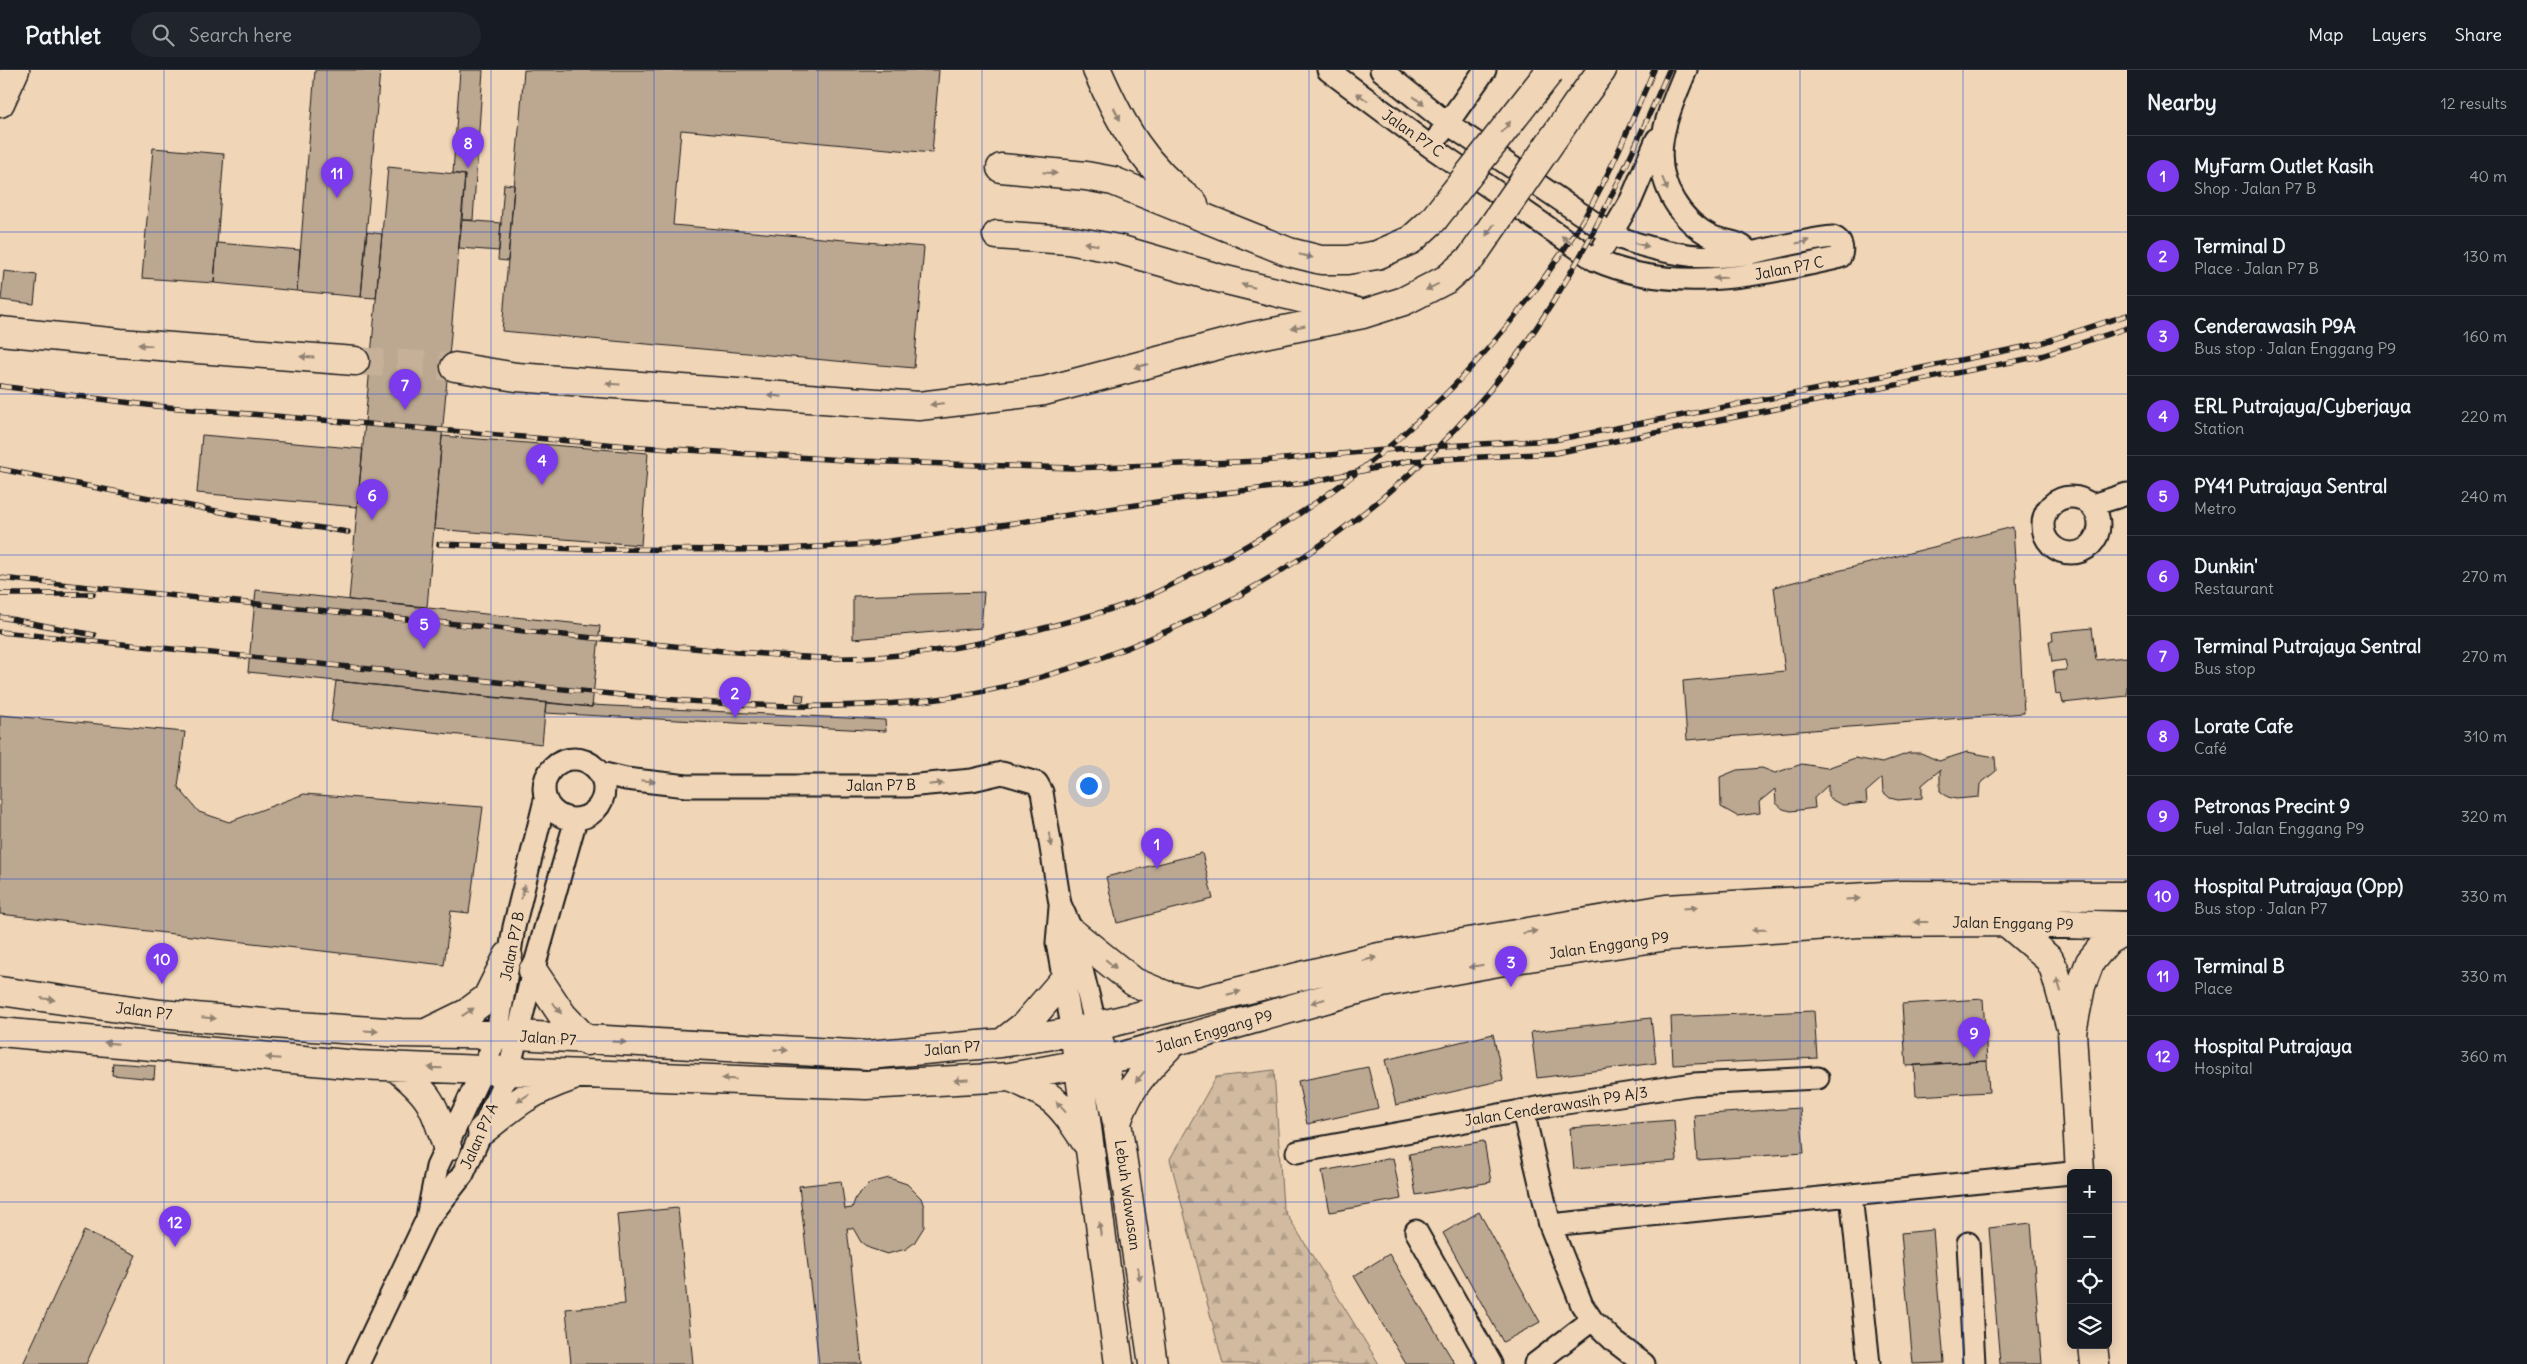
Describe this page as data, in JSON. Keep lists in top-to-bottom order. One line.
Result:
{"streets":{"main road":["Jalan Enggang P9","Jalan P7","Lebuh Wawasan"],"street":["Jalan P7 C","Jalan P7 B","Jalan Cenderawasih P9 A/3","Jalan P7 A"]},"crossings":[["Jalan P7 B","Jalan P7"],["Jalan P7 B","Lebuh Wawasan"],["Jalan Enggang P9","Jalan P7"],["Jalan Enggang P9","Lebuh Wawasan"],["Jalan P7","Jalan P7 A"],["Jalan P7","Lebuh Wawasan"]],"page":{"header":"Pathlet","search":"Search here","nav":["Map","Layers","Share"],"heading":["Nearby","12 results"],"pins":["8","11","7","4","6","5","2","1","10","3","9","12"],"list":[{"mark":"1","name":"MyFarm Outlet Kasih","note":"Shop · Jalan P7 B","value":"40 m"},{"mark":"2","name":"Terminal D","note":"Place · Jalan P7 B","value":"130 m"},{"mark":"3","name":"Cenderawasih P9A","note":"Bus stop · Jalan Enggang P9","value":"160 m"},{"mark":"4","name":"ERL Putrajaya/Cyberjaya","note":"Station","value":"220 m"},{"mark":"5","name":"PY41 Putrajaya Sentral","note":"Metro","value":"240 m"},{"mark":"6","name":"Dunkin'","note":"Restaurant","value":"270 m"},{"mark":"7","name":"Terminal Putrajaya Sentral","note":"Bus stop","value":"270 m"},{"mark":"8","name":"Lorate Cafe","note":"Café","value":"310 m"},{"mark":"9","name":"Petronas Precint 9","note":"Fuel · Jalan Enggang P9","value":"320 m"},{"mark":"10","name":"Hospital Putrajaya (Opp)","note":"Bus stop · Jalan P7","value":"330 m"},{"mark":"11","name":"Terminal B","note":"Place","value":"330 m"},{"mark":"12","name":"Hospital Putrajaya","note":"Hospital","value":"360 m"}],"map_buttons":["+","−"]}}
